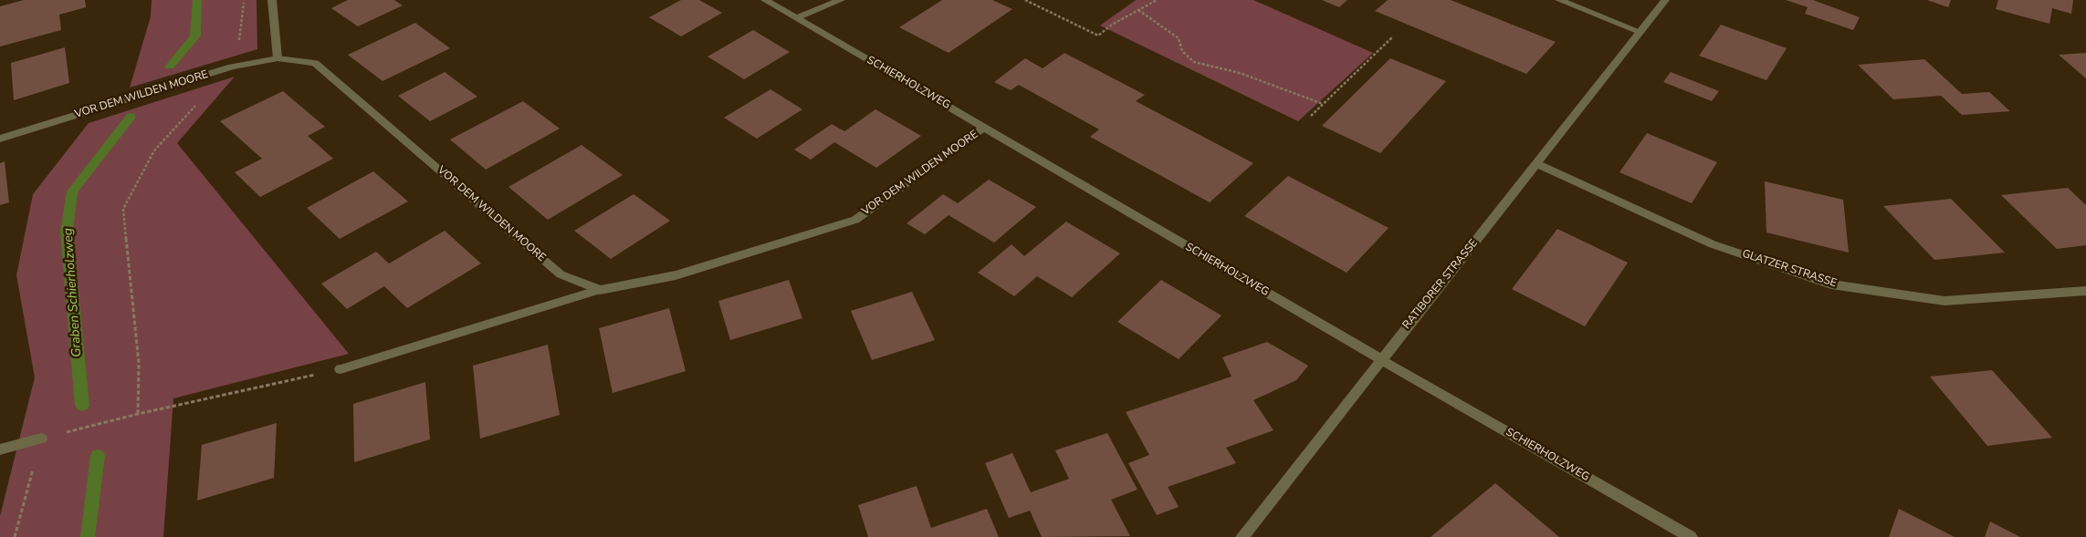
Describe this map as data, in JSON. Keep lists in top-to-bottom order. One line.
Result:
{"streets":{"street":["SCHIERHOLZWEG","VOR DEM WILDEN MOORE","GLATZER STRASSE","RATIBORER STRASSE"]},"crossings":[["SCHIERHOLZWEG","VOR DEM WILDEN MOORE"],["SCHIERHOLZWEG","RATIBORER STRASSE"],["GLATZER STRASSE","RATIBORER STRASSE"]],"water":["Graben Schierholzweg"]}
